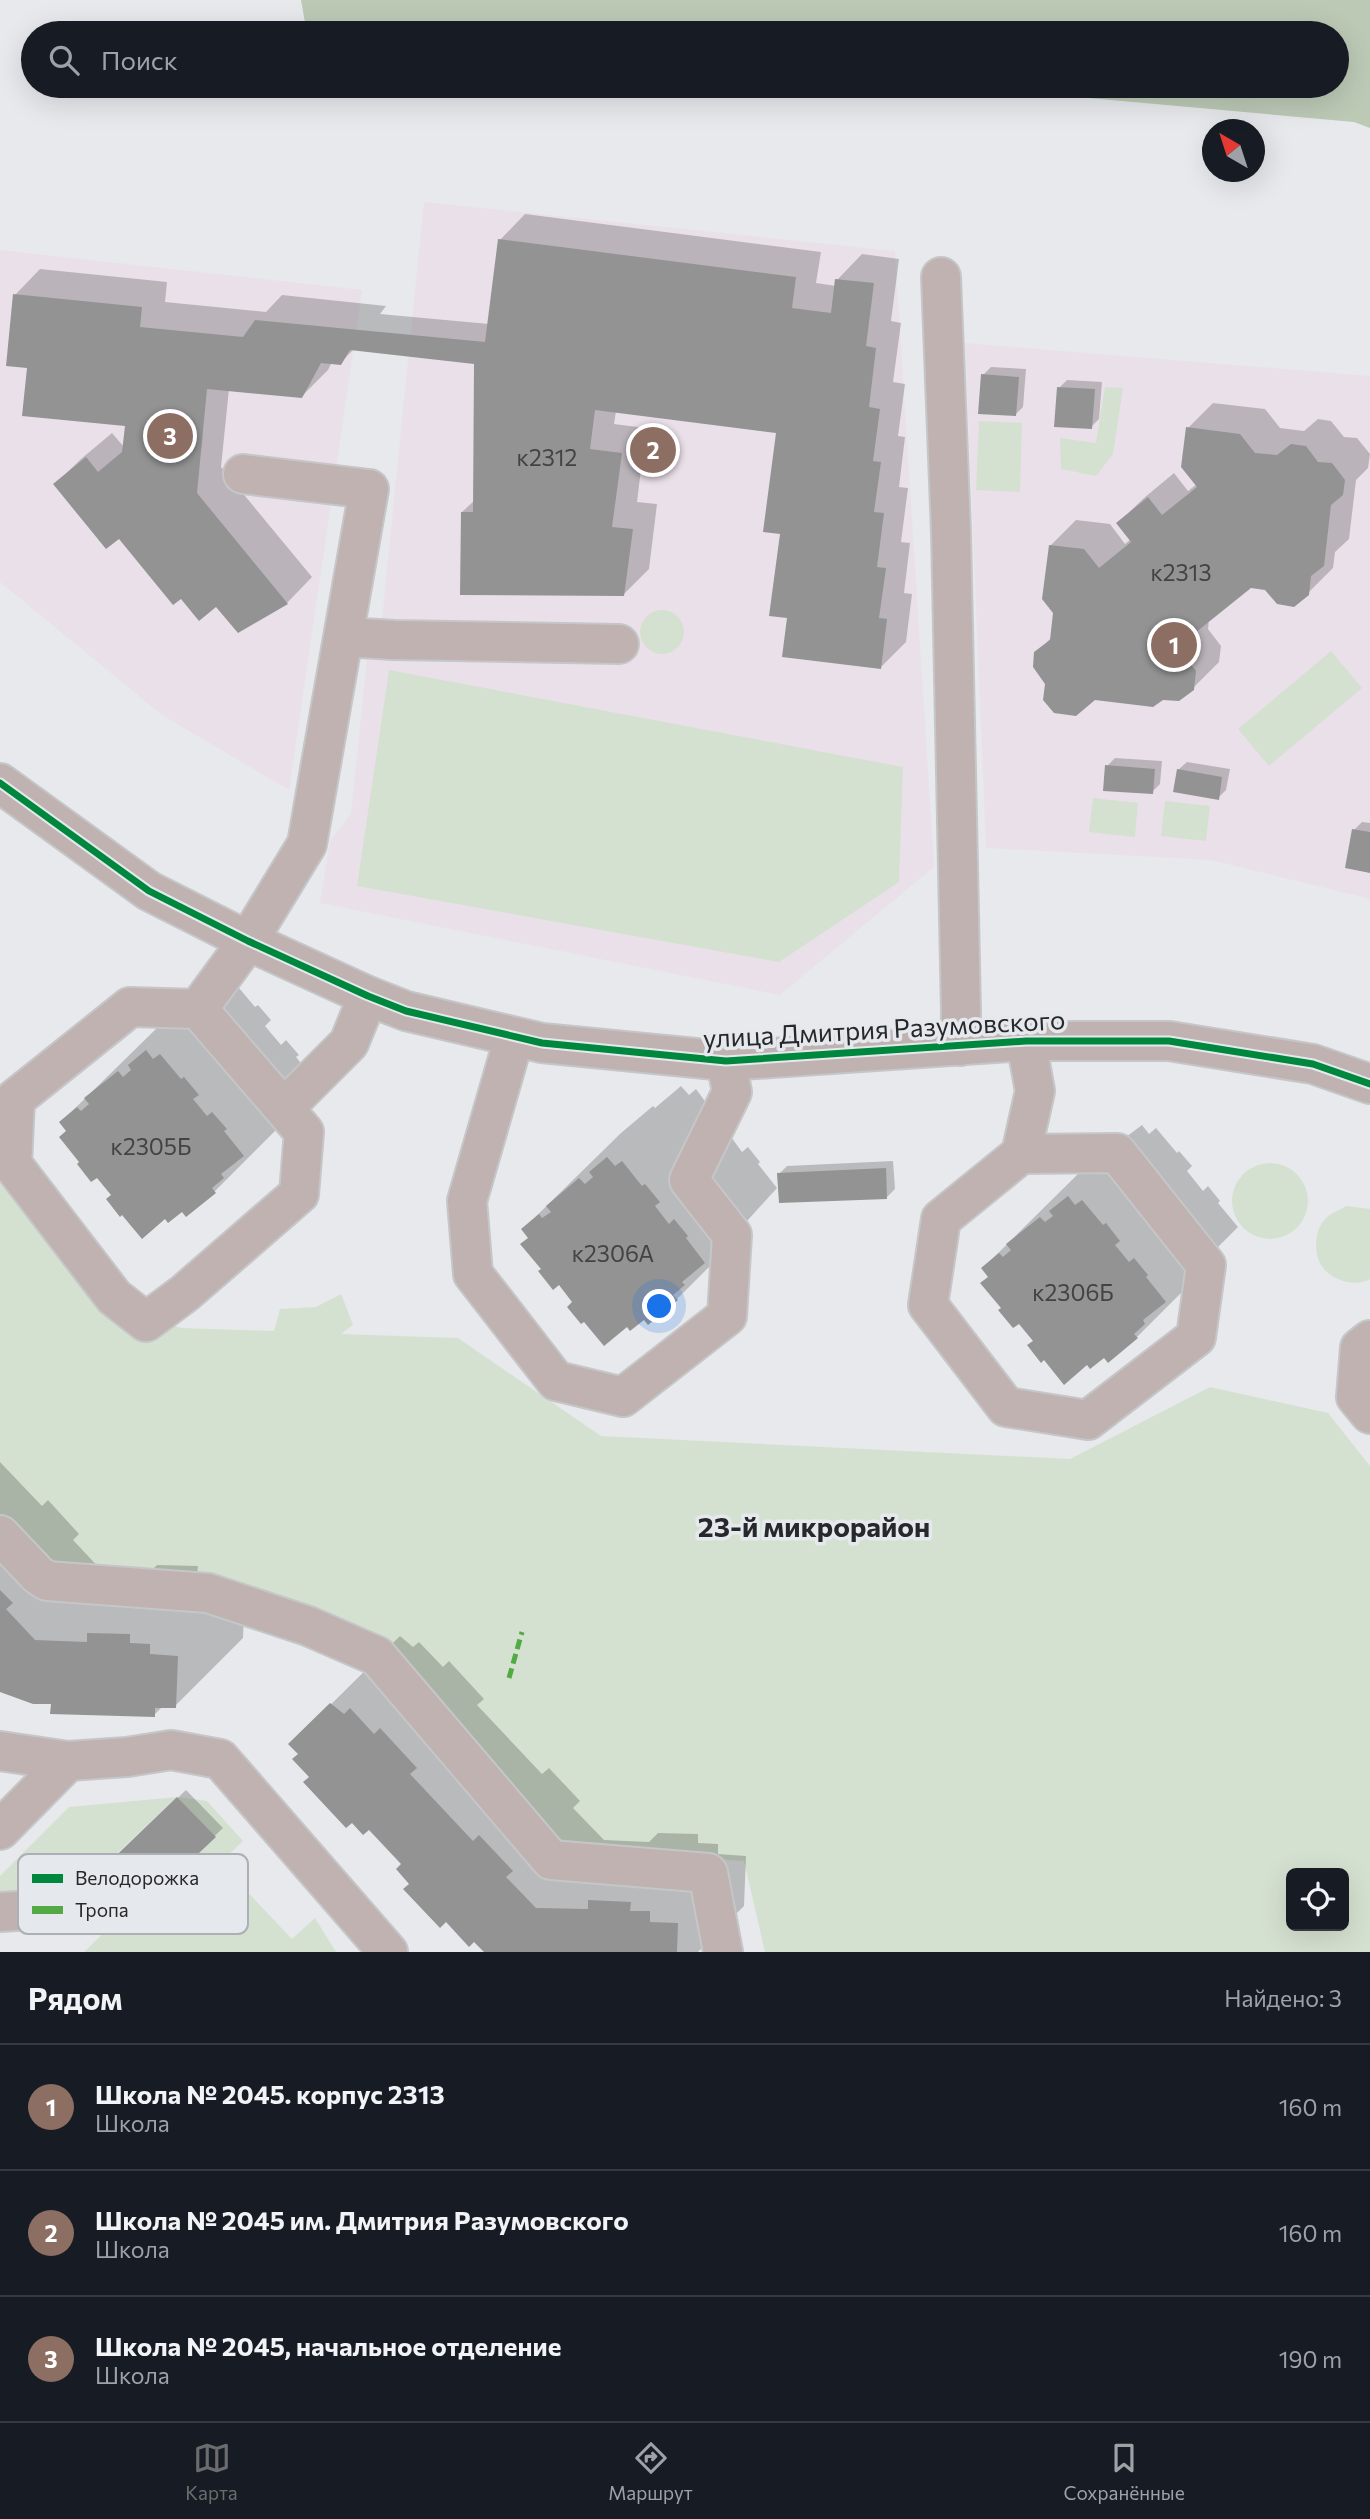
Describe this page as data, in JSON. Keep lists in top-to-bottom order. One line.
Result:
{"streets":{"street":["улица Дмитрия Разумовского"]},"districts":["23-й микрорайон"],"house_numbers":["к2312","к2313","к2305Б","к2306А","к2306Б"],"legend":["Велодорожка","Тропа"],"north":"top left","page":{"search":"Поиск","pins":["3","2","1"],"heading":["Рядом","Найдено: 3"],"list":[{"mark":"1","name":"Школа № 2045. корпус 2313","note":"Школа","value":"160 m"},{"mark":"2","name":"Школа № 2045 им. Дмитрия Разумовского","note":"Школа","value":"160 m"},{"mark":"3","name":"Школа № 2045, начальное отделение","note":"Школа","value":"190 m"}],"nav":["Карта","Маршрут","Сохранённые"]}}
